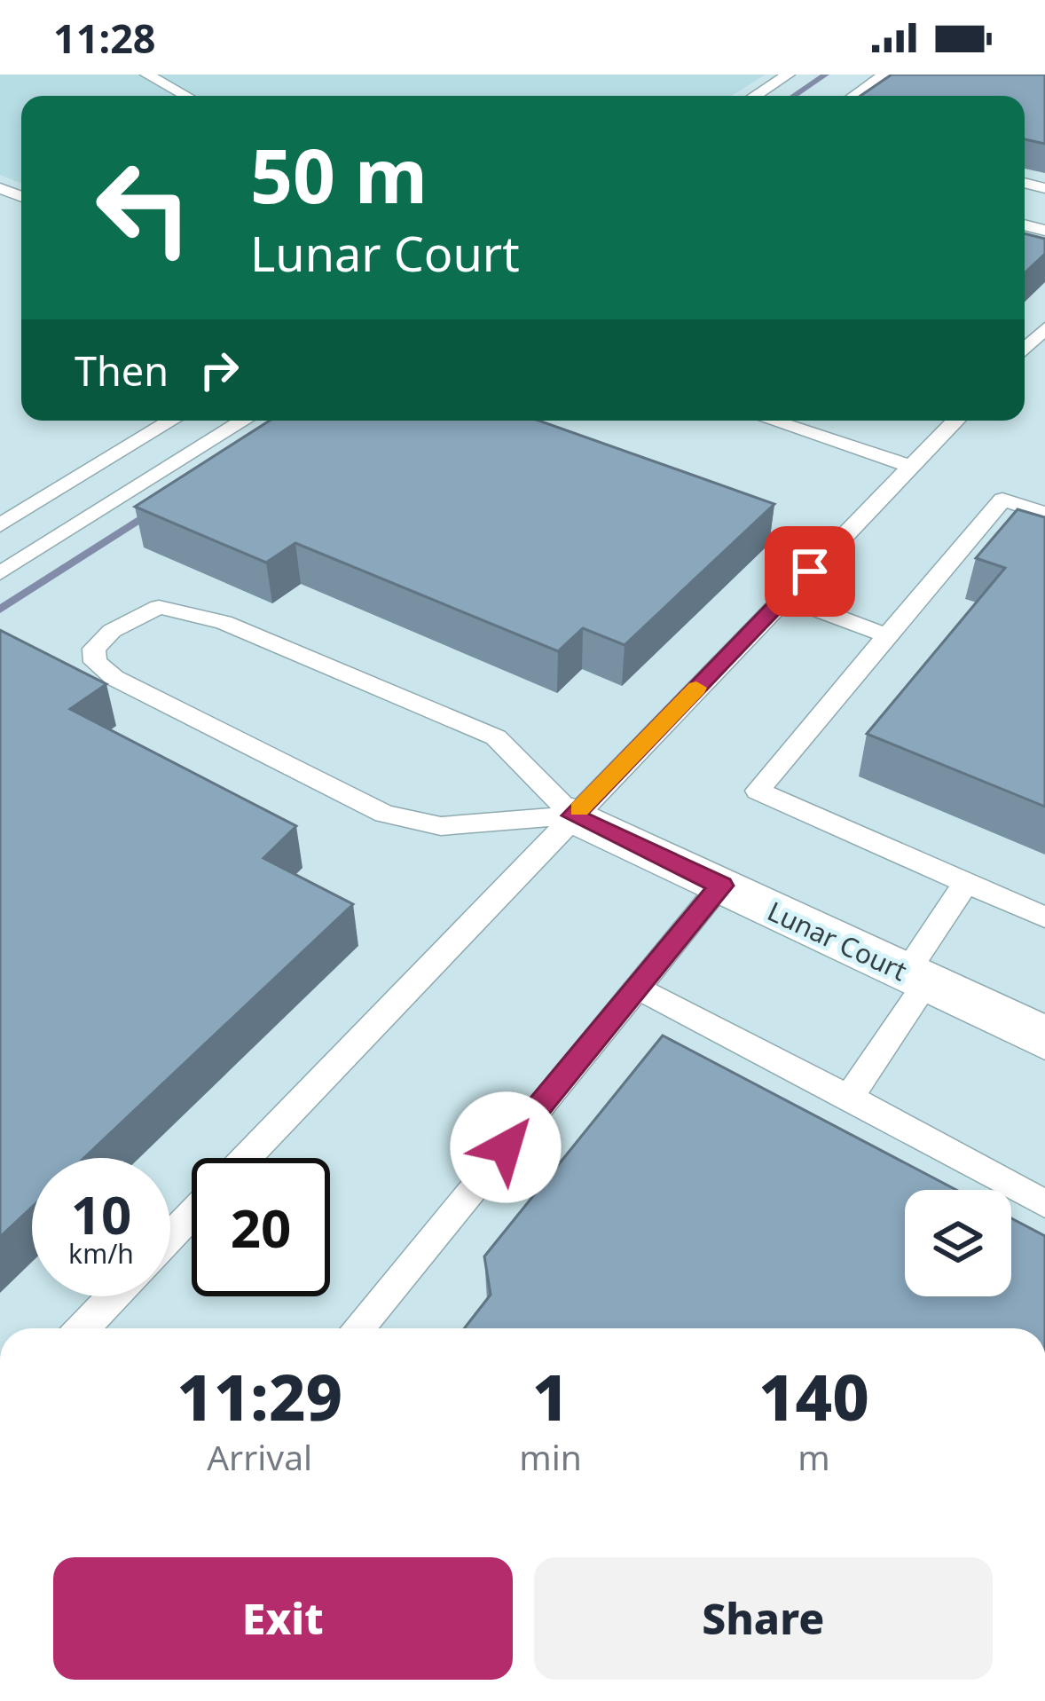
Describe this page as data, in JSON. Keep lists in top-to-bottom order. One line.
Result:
{"streets":{"street":["Lunar Court"]},"page":{"status":"11:28","turn":["50 m","Lunar Court"],"then":"Then","speed":"10 km/h","limit":"20","eta":["11:29","Arrival","1","min","140","m"],"buttons":["Exit","Share"]}}
